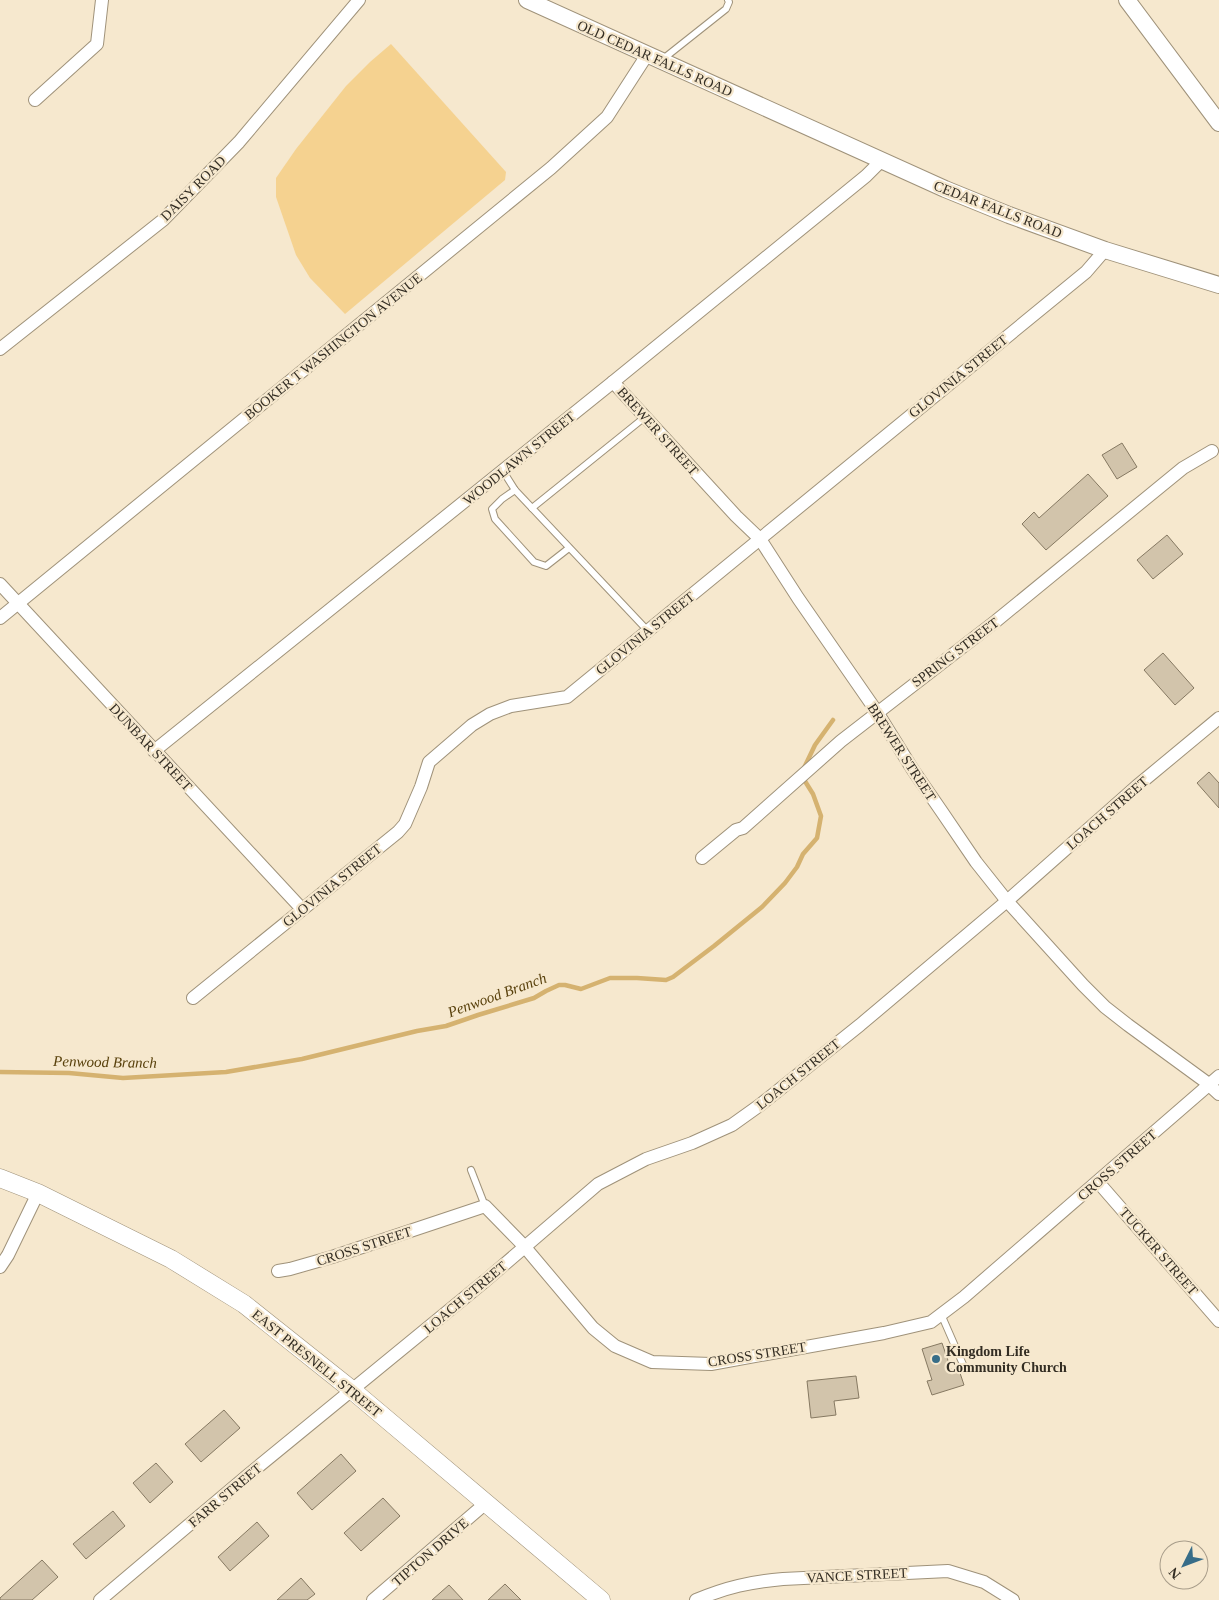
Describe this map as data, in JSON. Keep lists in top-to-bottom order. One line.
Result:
{"streets":{"main road":["EAST PRESNELL STREET"],"street":["OLD CEDAR FALLS ROAD","DAISY ROAD","CEDAR FALLS ROAD","BOOKER T WASHINGTON AVENUE","GLOVINIA STREET","BREWER STREET","WOODLAWN STREET","SPRING STREET","DUNBAR STREET","LOACH STREET","CROSS STREET","TUCKER STREET","FARR STREET","TIPTON DRIVE","VANCE STREET"]},"crossings":[["OLD CEDAR FALLS ROAD","CEDAR FALLS ROAD"],["OLD CEDAR FALLS ROAD","BOOKER T WASHINGTON AVENUE"],["CEDAR FALLS ROAD","GLOVINIA STREET"],["CEDAR FALLS ROAD","WOODLAWN STREET"],["BOOKER T WASHINGTON AVENUE","DUNBAR STREET"],["GLOVINIA STREET","BREWER STREET"],["GLOVINIA STREET","DUNBAR STREET"],["BREWER STREET","WOODLAWN STREET"],["BREWER STREET","SPRING STREET"],["BREWER STREET","LOACH STREET"],["BREWER STREET","CROSS STREET"],["WOODLAWN STREET","DUNBAR STREET"],["LOACH STREET","CROSS STREET"],["LOACH STREET","EAST PRESNELL STREET"],["LOACH STREET","FARR STREET"],["CROSS STREET","TUCKER STREET"],["EAST PRESNELL STREET","FARR STREET"],["EAST PRESNELL STREET","TIPTON DRIVE"]],"water":["Penwood Branch"],"places":["Kingdom Life Community Church"],"north":"bottom left"}
